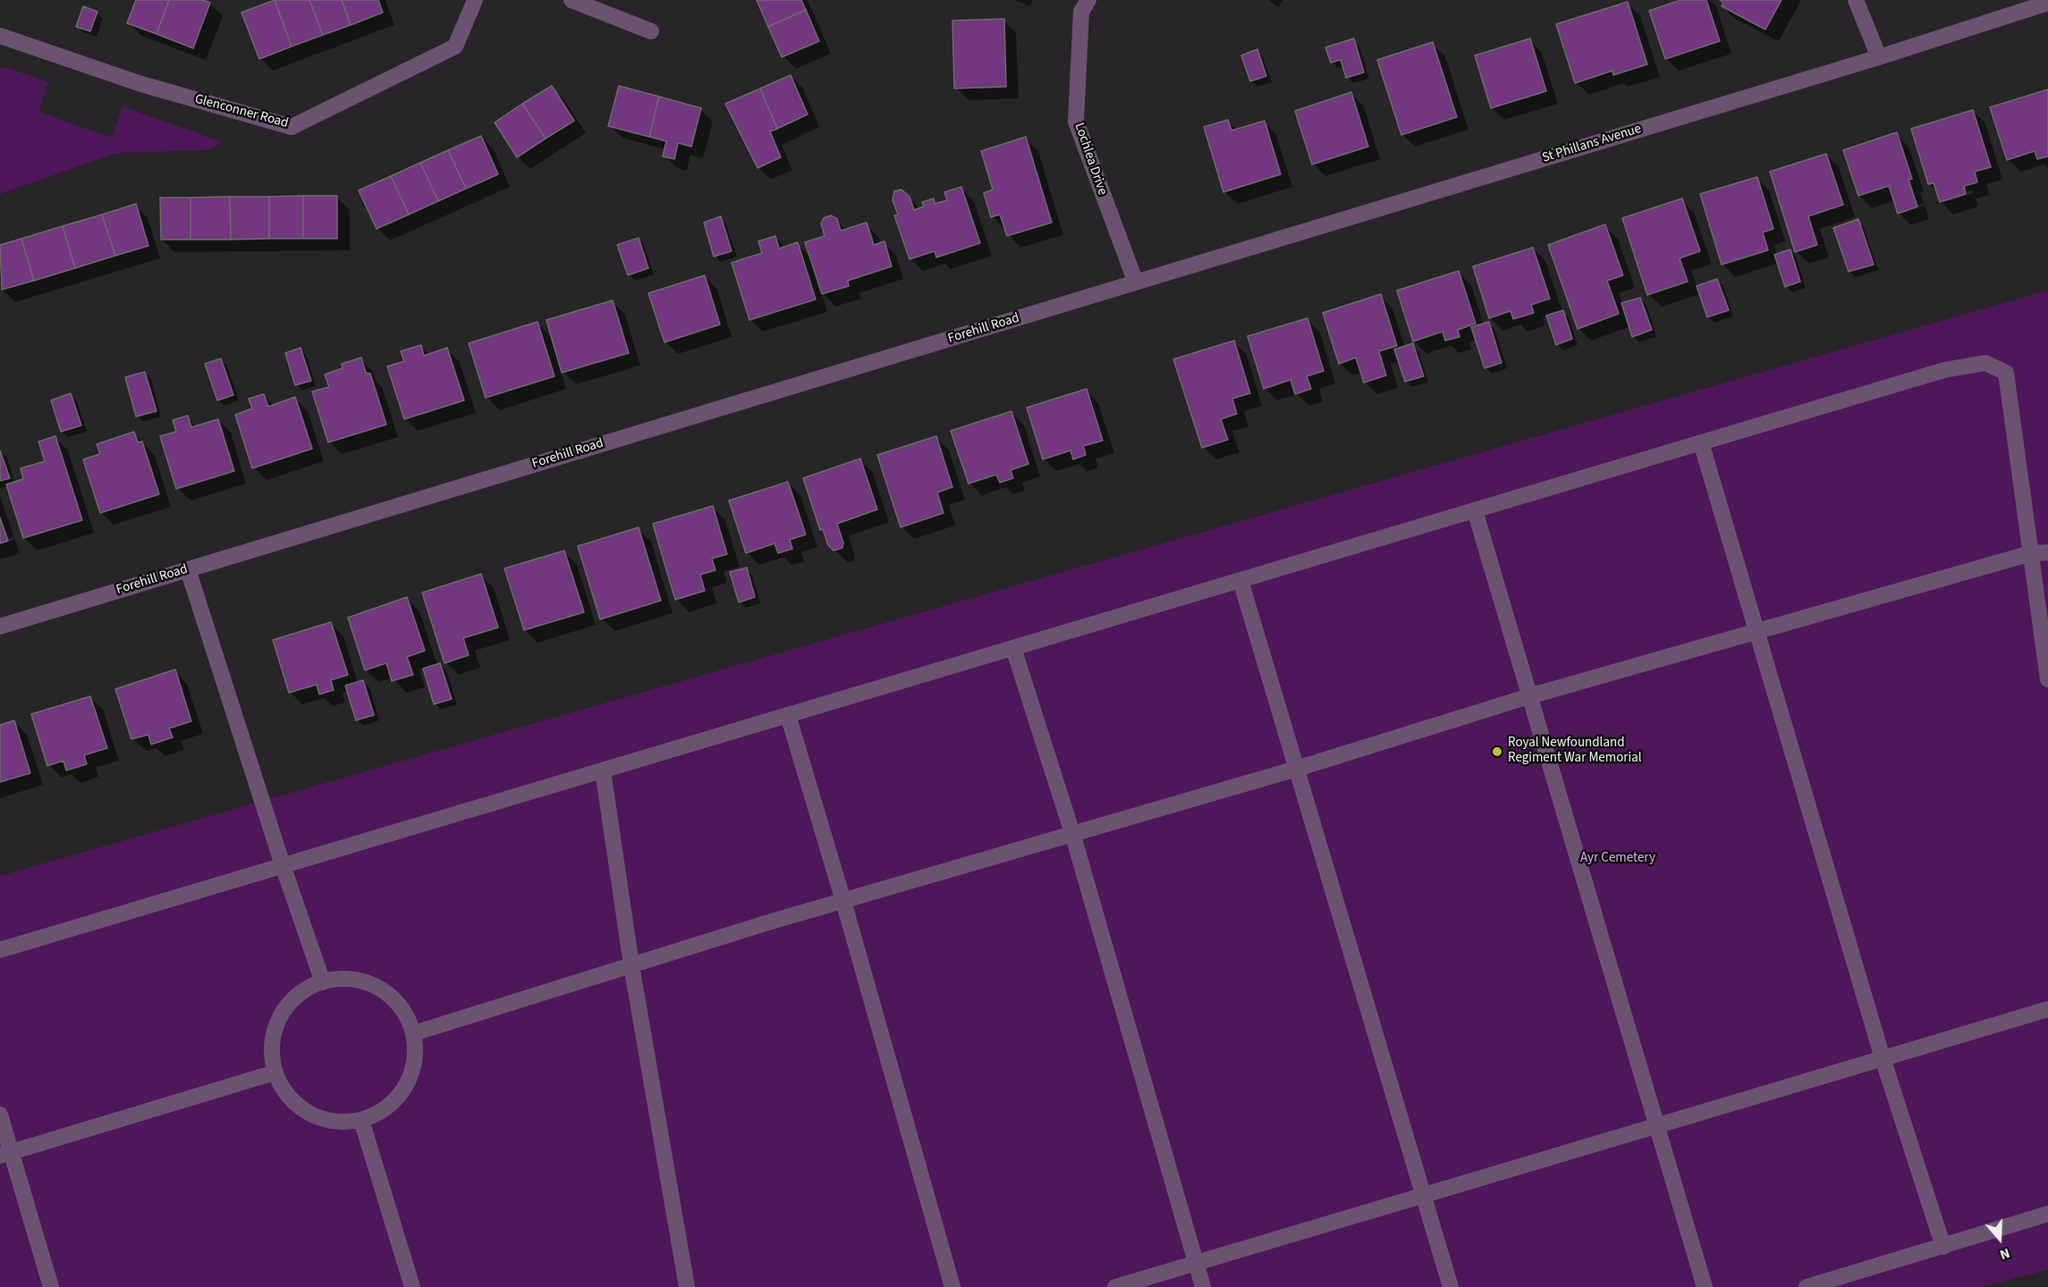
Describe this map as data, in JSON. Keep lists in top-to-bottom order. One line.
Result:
{"streets":{"street":["Glenconner Road","St Phillans Avenue","Lochlea Drive","Forehill Road"]},"crossings":[["St Phillans Avenue","Lochlea Drive"],["St Phillans Avenue","Forehill Road"],["Lochlea Drive","Forehill Road"]],"parks":["Ayr Cemetery"],"places":["Royal Newfoundland Regiment War Memorial"],"north":"bottom"}
